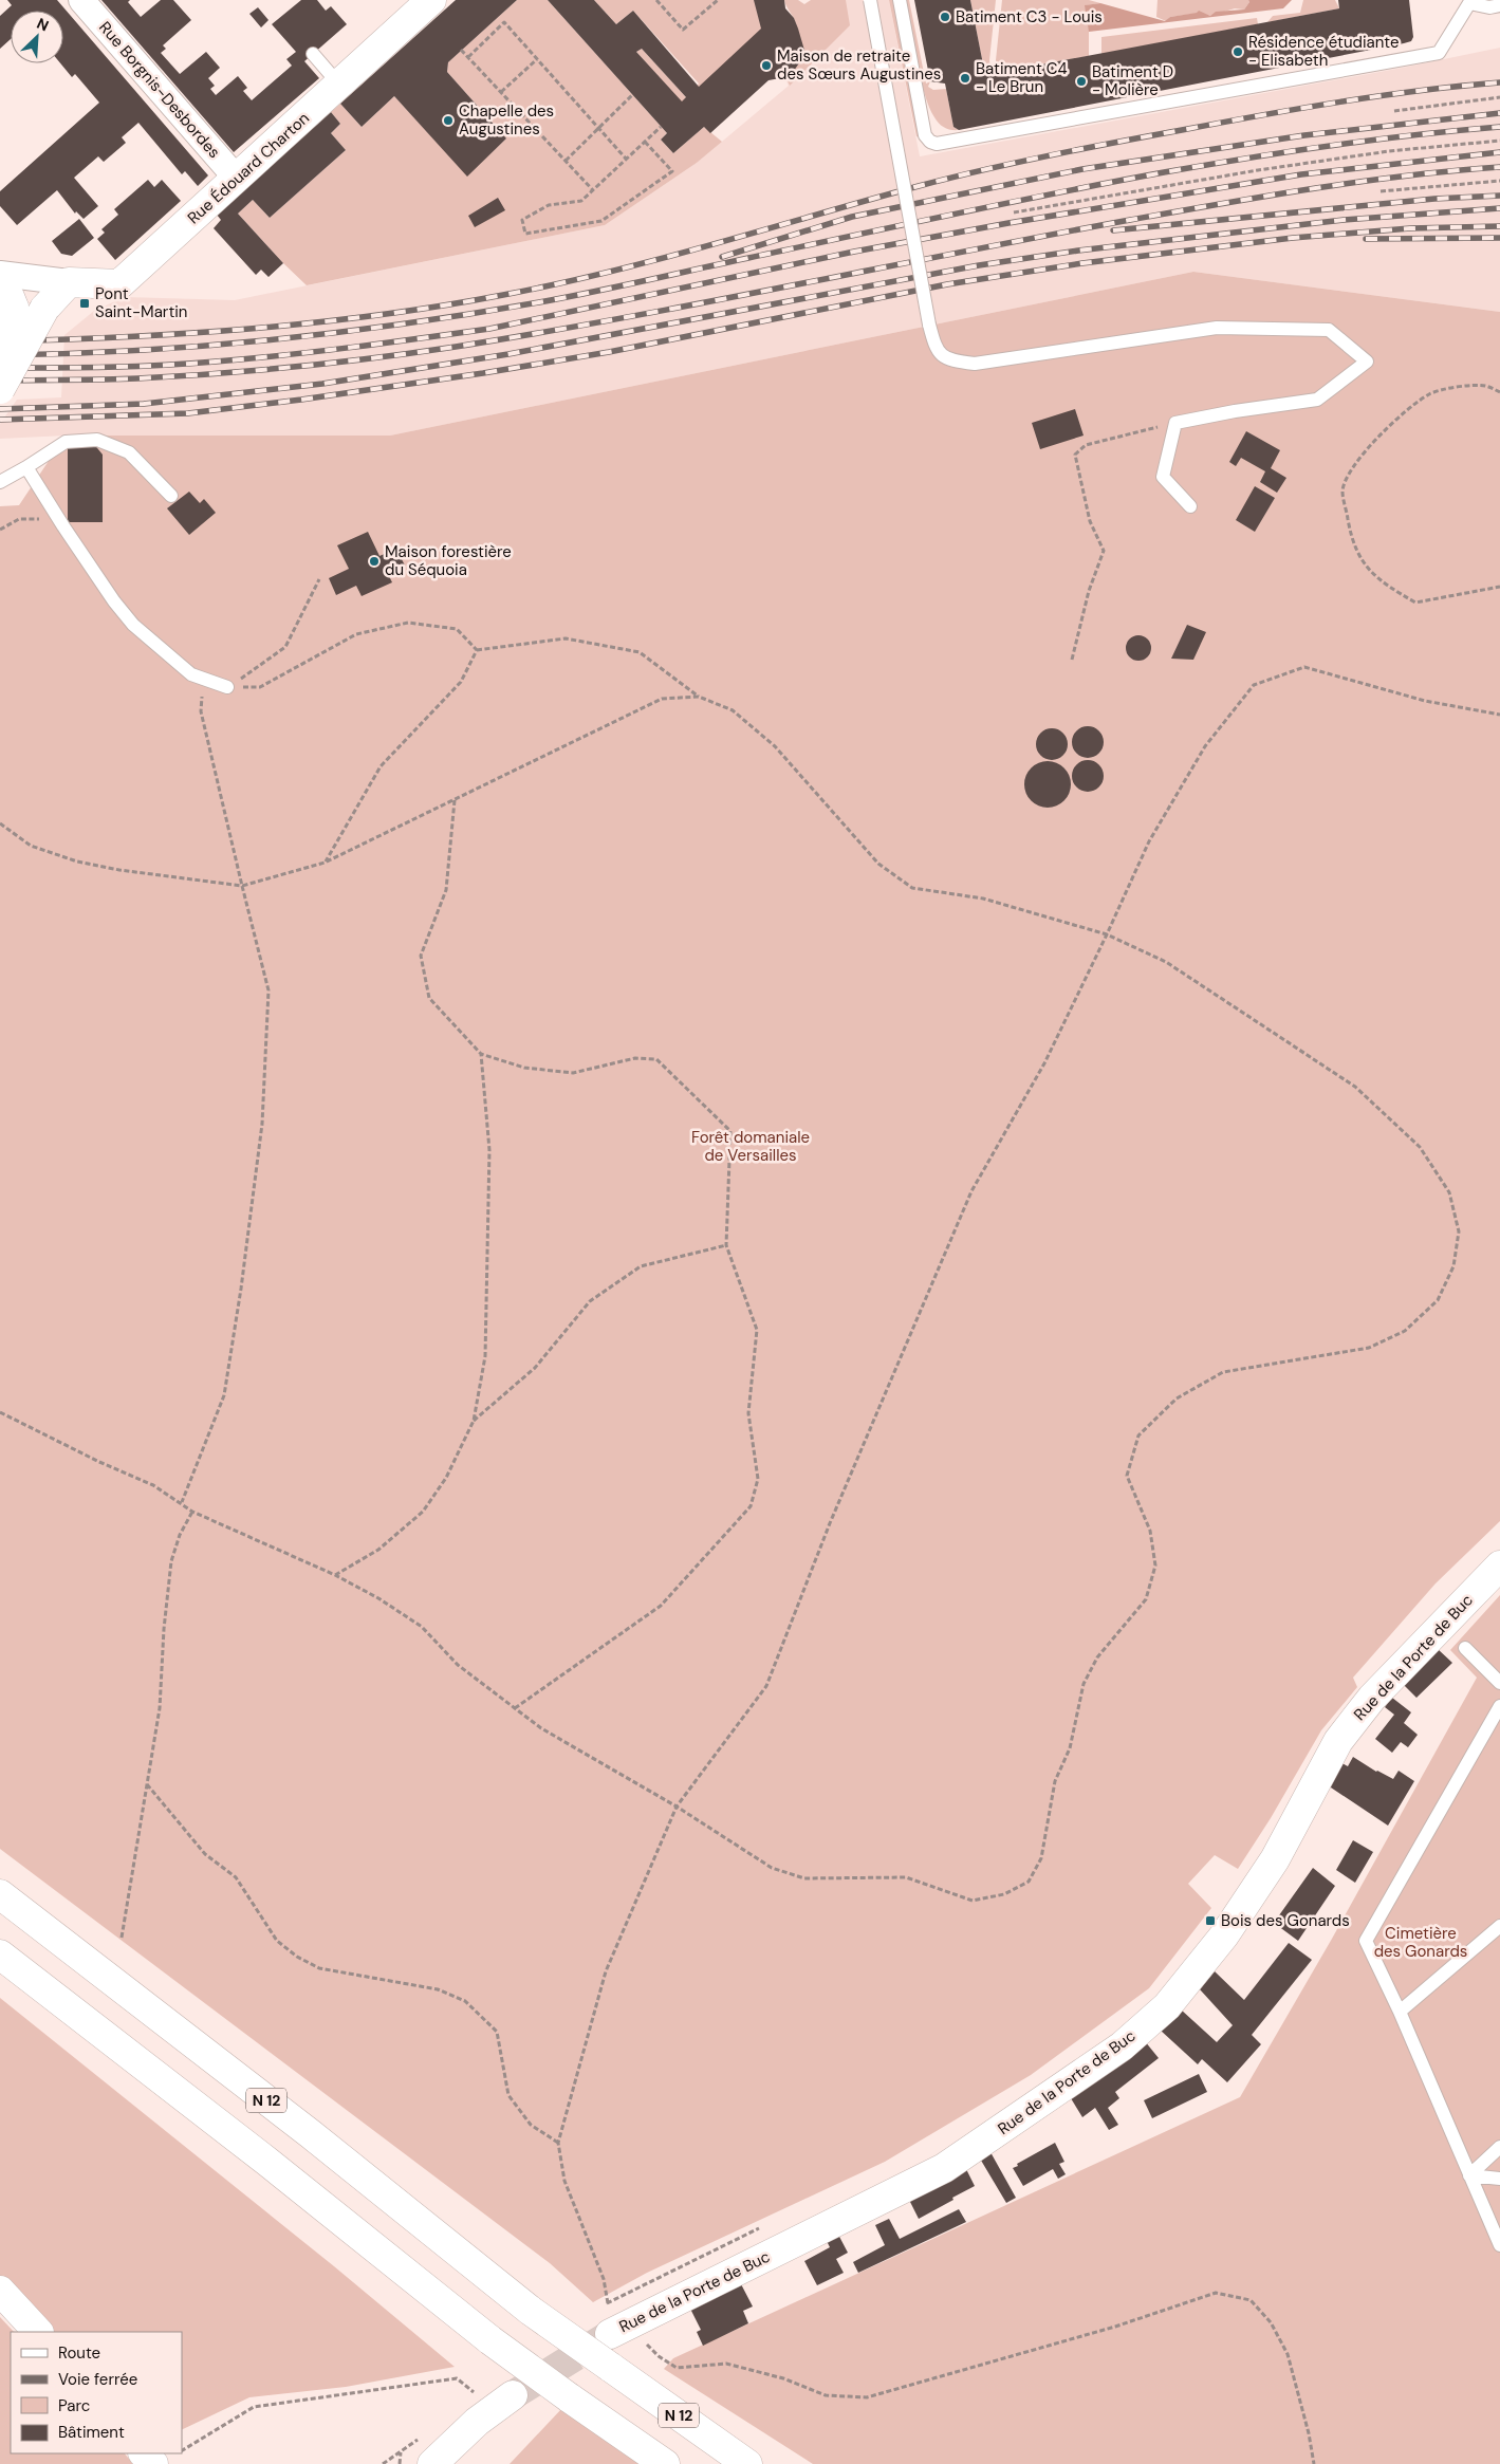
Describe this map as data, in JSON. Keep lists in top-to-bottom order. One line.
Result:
{"streets":{"main road":["Rue Édouard Charton","Rue de la Porte de Buc","N 12"],"street":["Rue Borgnis-Desbordes"]},"crossings":[["Rue Borgnis-Desbordes","Rue Édouard Charton"]],"parks":["Forêt domaniale de Versailles","Cimetière des Gonards"],"places":{"other":["Batiment C3 - Louis","Résidence étudiante - Elisabeth","Maison de retraite des Sœurs Augustines","Batiment C4 - Le Brun","Batiment D - Molière","Chapelle des Augustines","Maison forestière du Séquoia"],"transit":["Pont Saint-Martin","Bois des Gonards"]},"legend":["Route","Voie ferrée","Parc","Bâtiment"],"north":"top right"}
